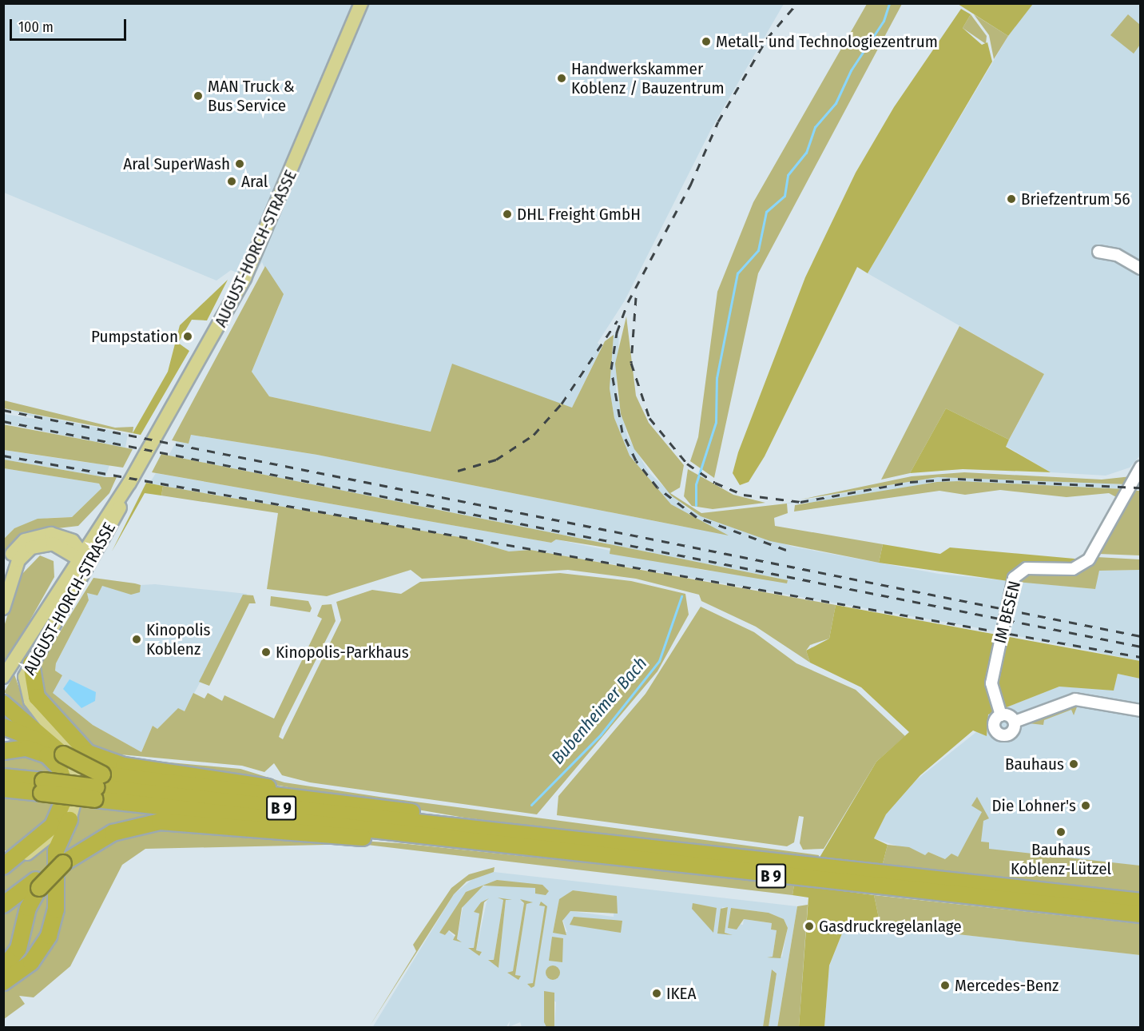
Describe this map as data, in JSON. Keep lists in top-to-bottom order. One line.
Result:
{"streets":{"highway":["B 9"],"main road":["AUGUST-HORCH-STRASSE"],"street":["IM BESEN"]},"water":["Bubenheimer Bach"],"places":["Metall- und Technologiezentrum","Handwerkskammer Koblenz / Bauzentrum","MAN Truck & Bus Service","Aral SuperWash","Aral","Briefzentrum 56","DHL Freight GmbH","Pumpstation","Kinopolis Koblenz","Kinopolis-Parkhaus","Bauhaus","Die Lohner's","Bauhaus Koblenz-Lützel","Gasdruckregelanlage","Mercedes-Benz","IKEA"],"scale_bar":"100 m"}
